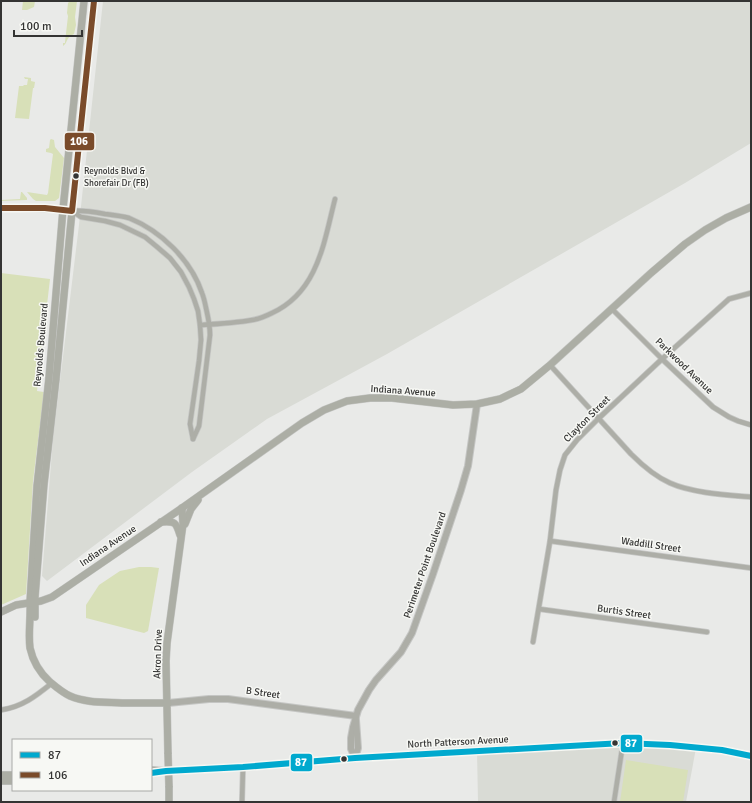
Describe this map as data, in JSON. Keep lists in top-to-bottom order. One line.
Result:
{"streets":{"main road":["Reynolds Boulevard","Indiana Avenue","Akron Drive","North Patterson Avenue"],"street":["Parkwood Avenue","Clayton Street","Waddill Street","Perimeter Point Boulevard","Burtis Street","B Street"]},"crossings":[["Reynolds Boulevard","Indiana Avenue"],["Reynolds Boulevard","Akron Drive"],["Reynolds Boulevard","B Street"],["Parkwood Avenue","Indiana Avenue"],["Parkwood Avenue","Clayton Street"],["Indiana Avenue","Perimeter Point Boulevard"],["Indiana Avenue","Akron Drive"],["Clayton Street","Waddill Street"],["Clayton Street","Burtis Street"],["Perimeter Point Boulevard","B Street"],["Perimeter Point Boulevard","North Patterson Avenue"],["Akron Drive","B Street"]],"places":["Reynolds Blvd & Shorefair Dr (FB)"],"lines":["transit line 106","transit line 87"],"legend":["87","106"],"scale_bar":"100 m"}
